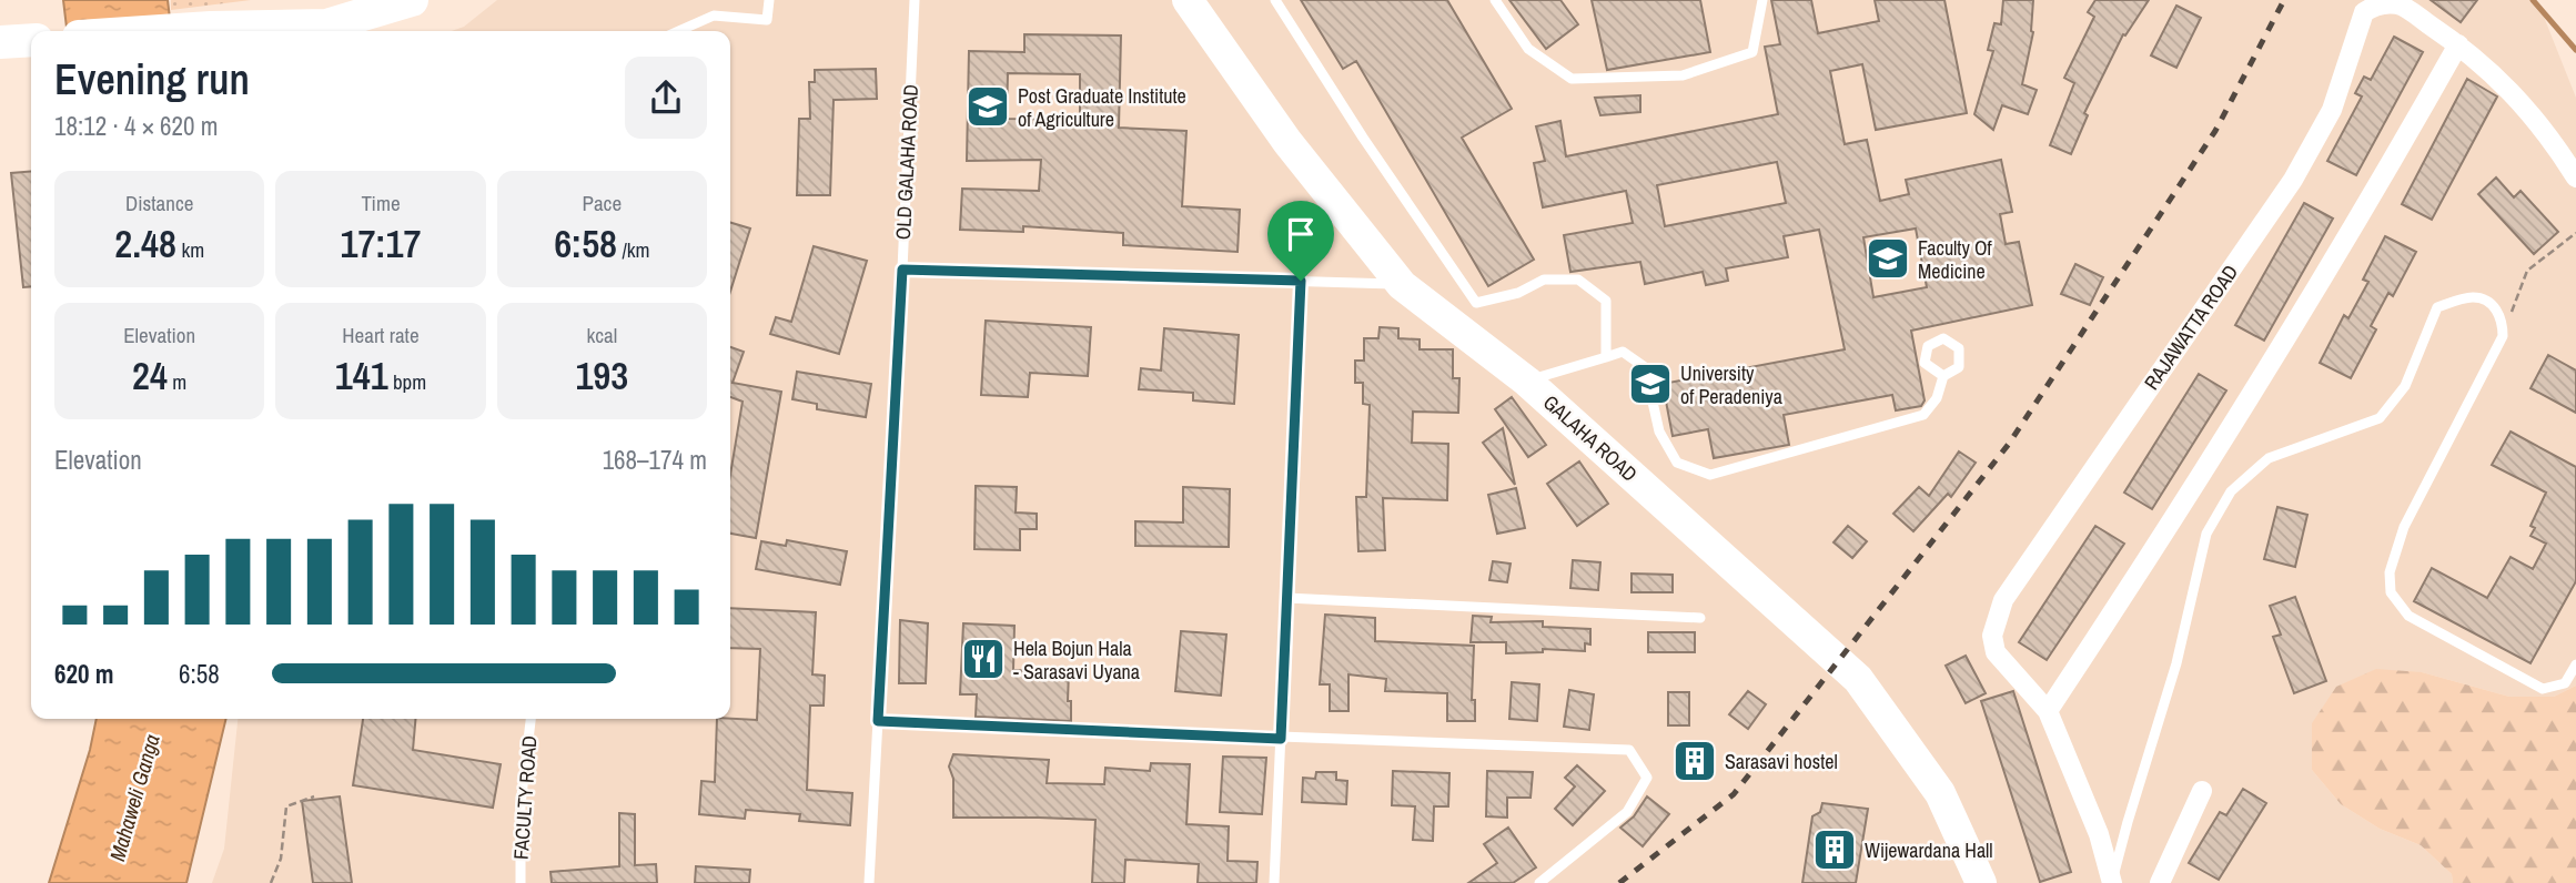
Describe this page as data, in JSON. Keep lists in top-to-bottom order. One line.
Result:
{"streets":{"main road":["GALAHA ROAD"],"street":["RAJAWATTA ROAD"],"lane":["OLD GALAHA ROAD","FACULTY ROAD"]},"water":["Mahaweli Ganga"],"places":{"school or university":["Post Graduate Institute of Agriculture","Faculty Of Medicine","University of Peradeniya"],"restaurant":["Hela Bojun Hala - Sarasavi Uyana"],"building":["Sarasavi hostel","Wijewardana Hall"]},"page":{"heading":["Evening run","18:12 · 4 × 620 m"],"stats":[["Distance","2.48 km"],["Time","17:17"],["Pace","6:58 /km"],["Elevation","24 m"],["Heart rate","141 bpm"],["kcal","193"]],"chart":["Elevation","168–174 m"],"list":[{"name":"620 m","note":"6:58"}]}}
